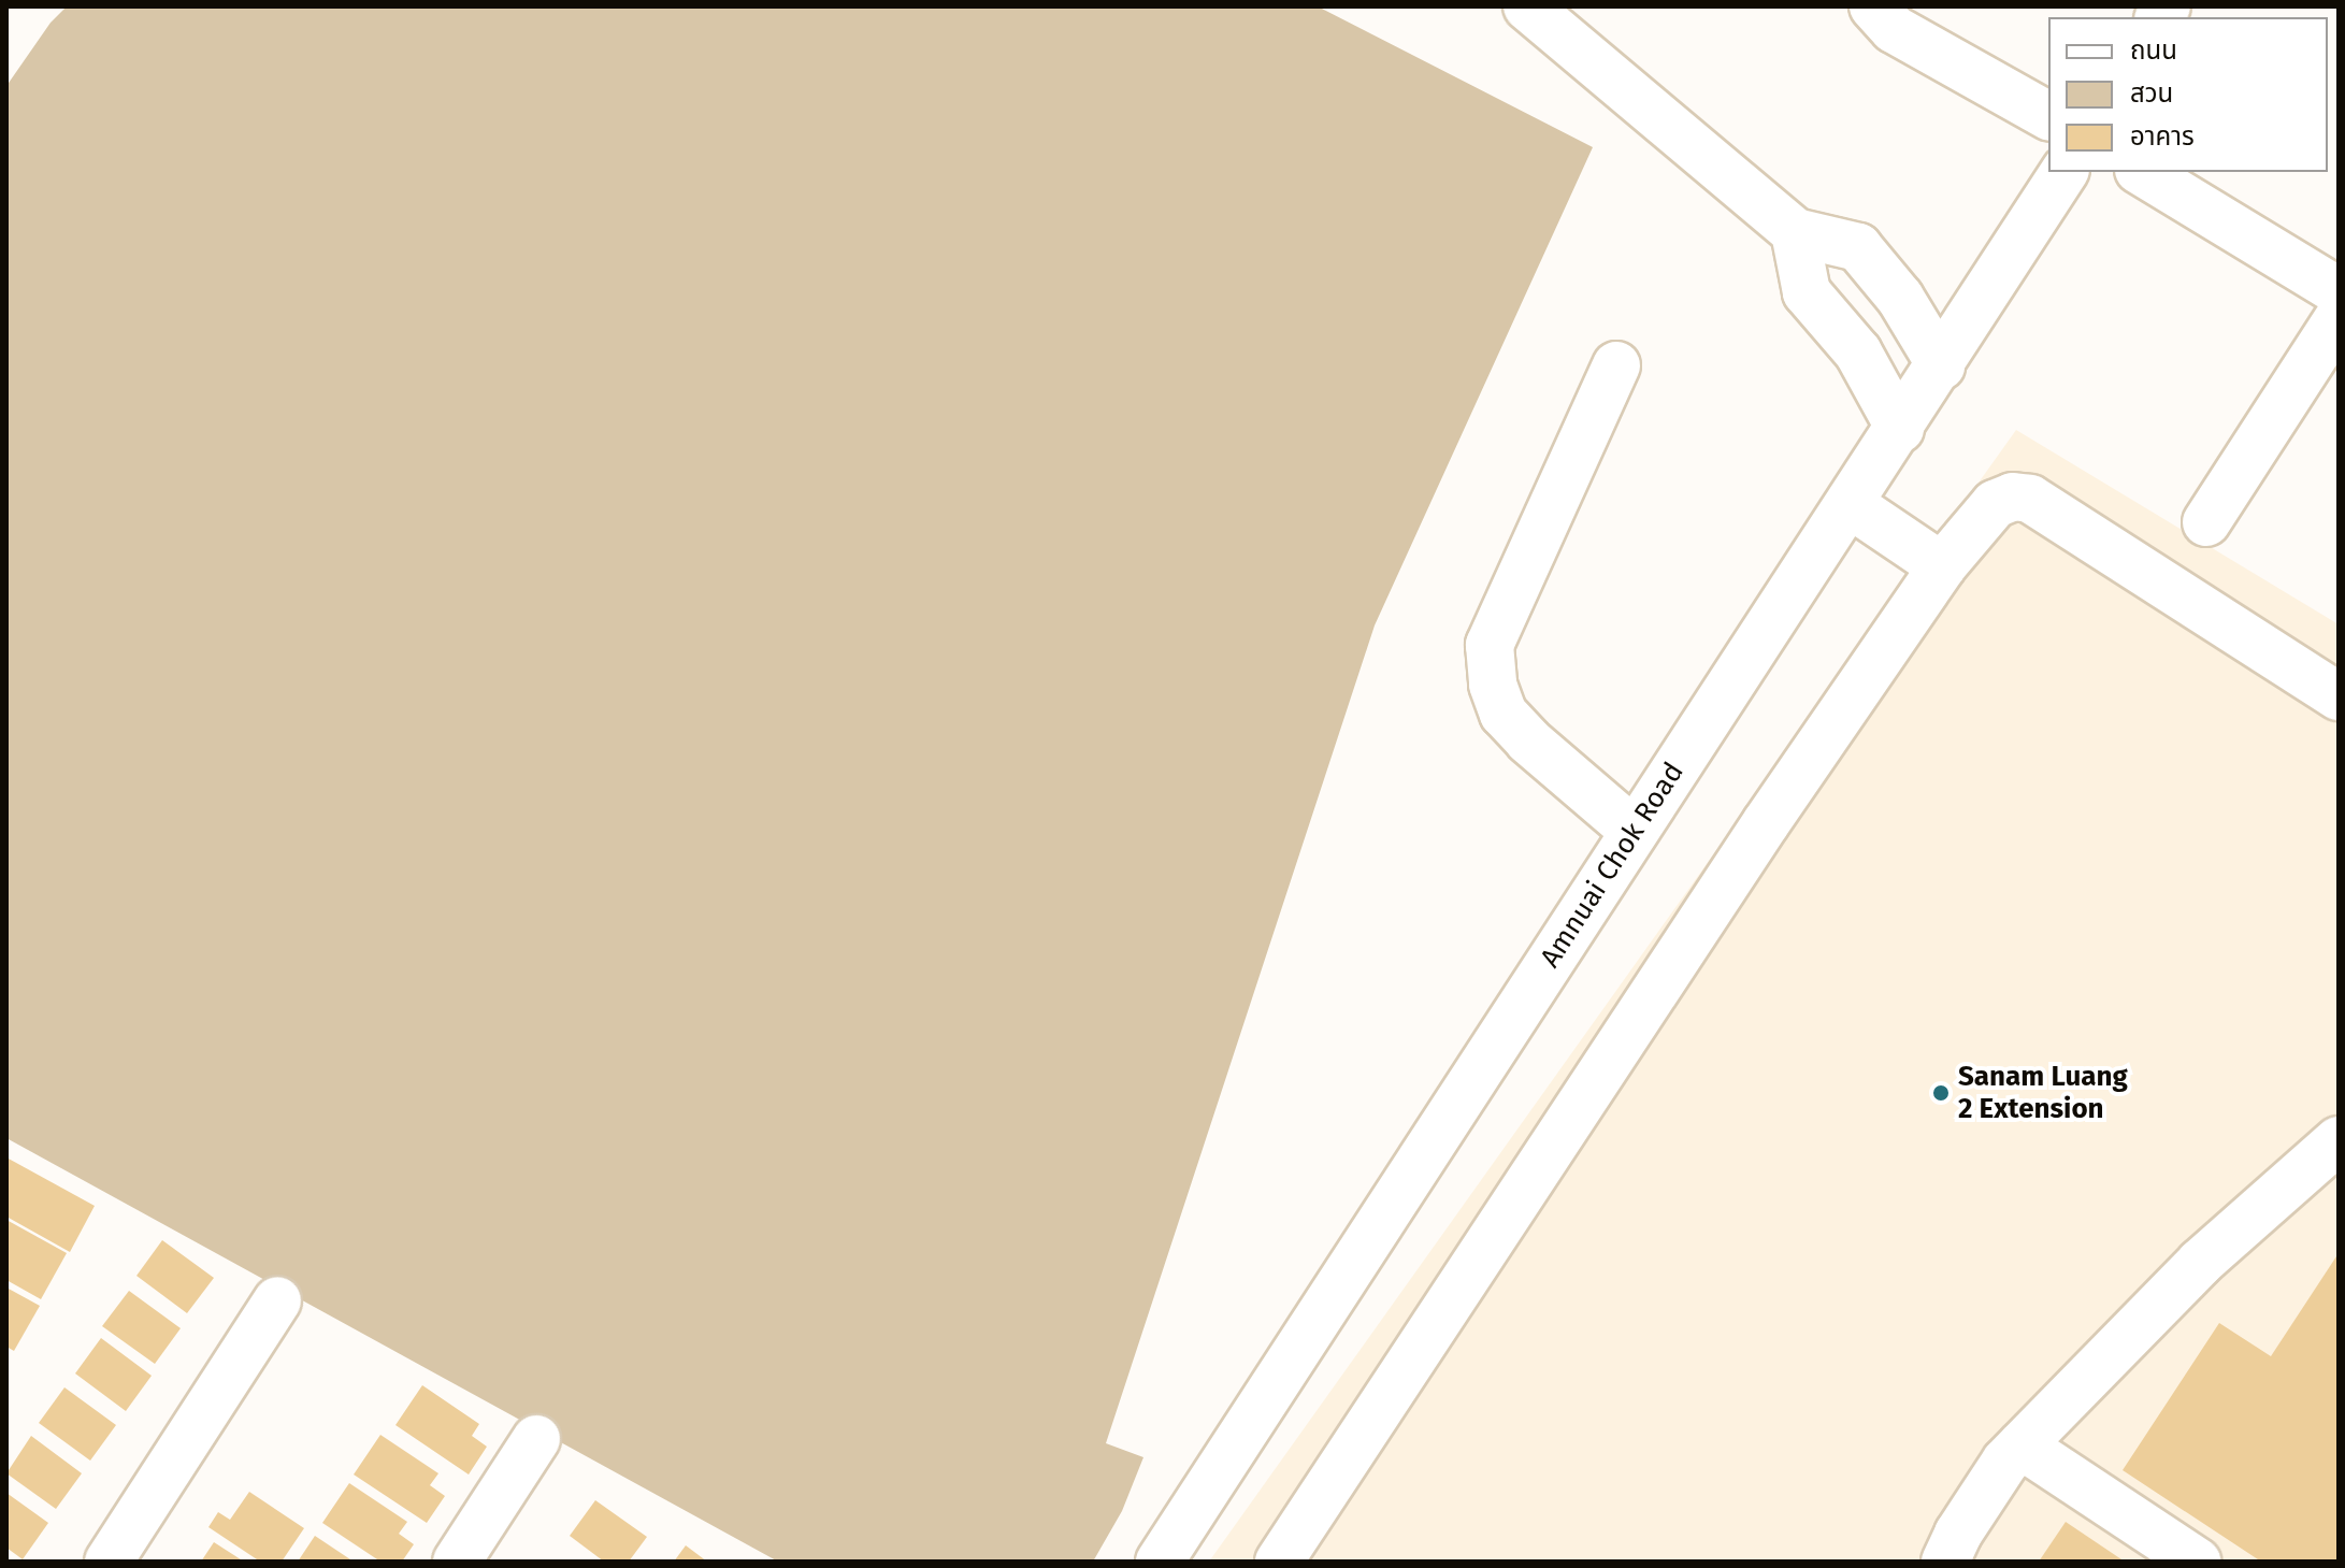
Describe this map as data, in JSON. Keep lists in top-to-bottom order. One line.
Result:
{"streets":{"street":["Amnuai Chok Road"]},"places":["Sanam Luang 2 Extension"],"legend":["ถนน","สวน","อาคาร"]}
